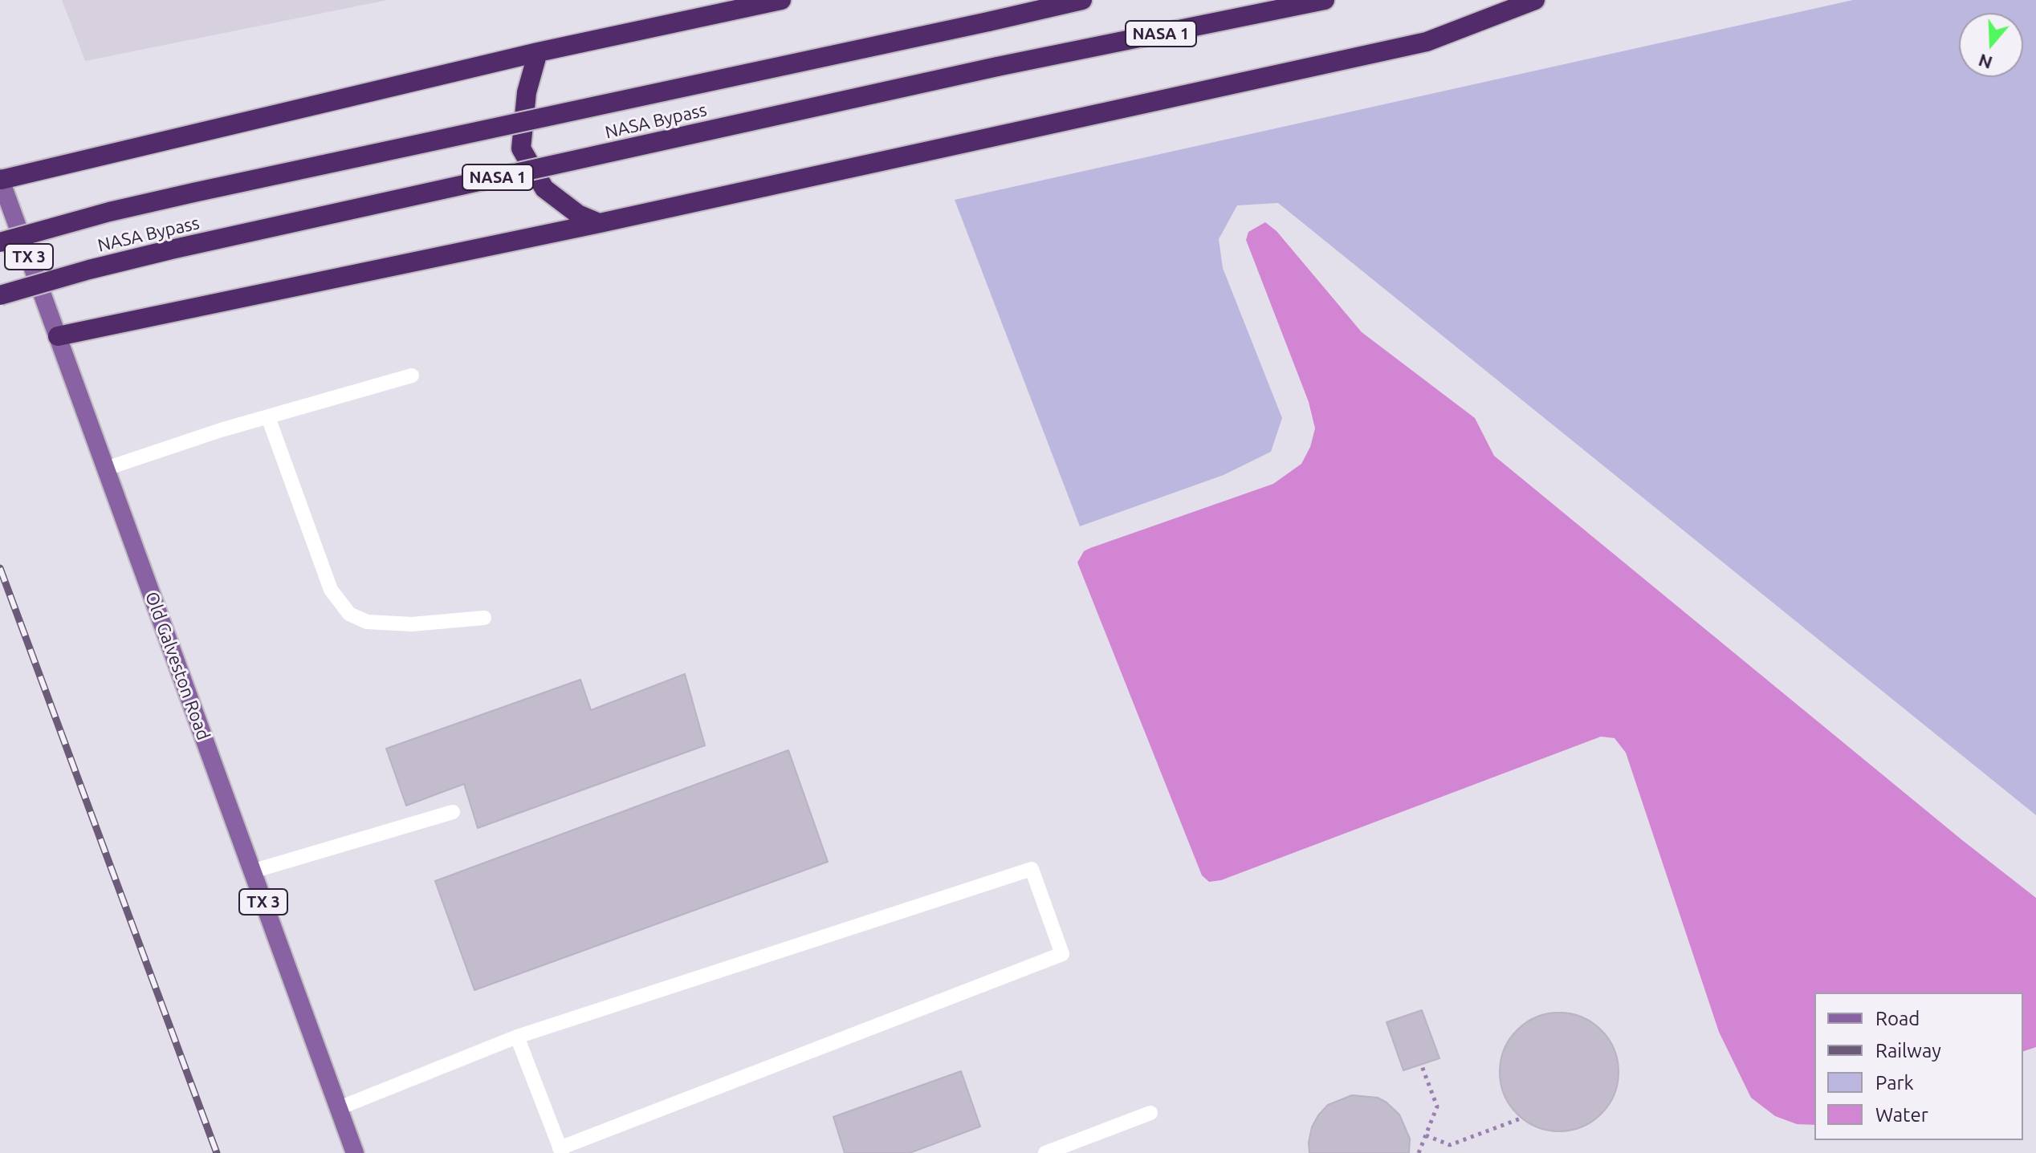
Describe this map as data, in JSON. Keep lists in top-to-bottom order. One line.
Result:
{"streets":{"highway":["NASA 1","NASA Bypass"],"main road":["TX 3","Old Galveston Road"]},"legend":["Road","Railway","Park","Water"],"north":"bottom"}
